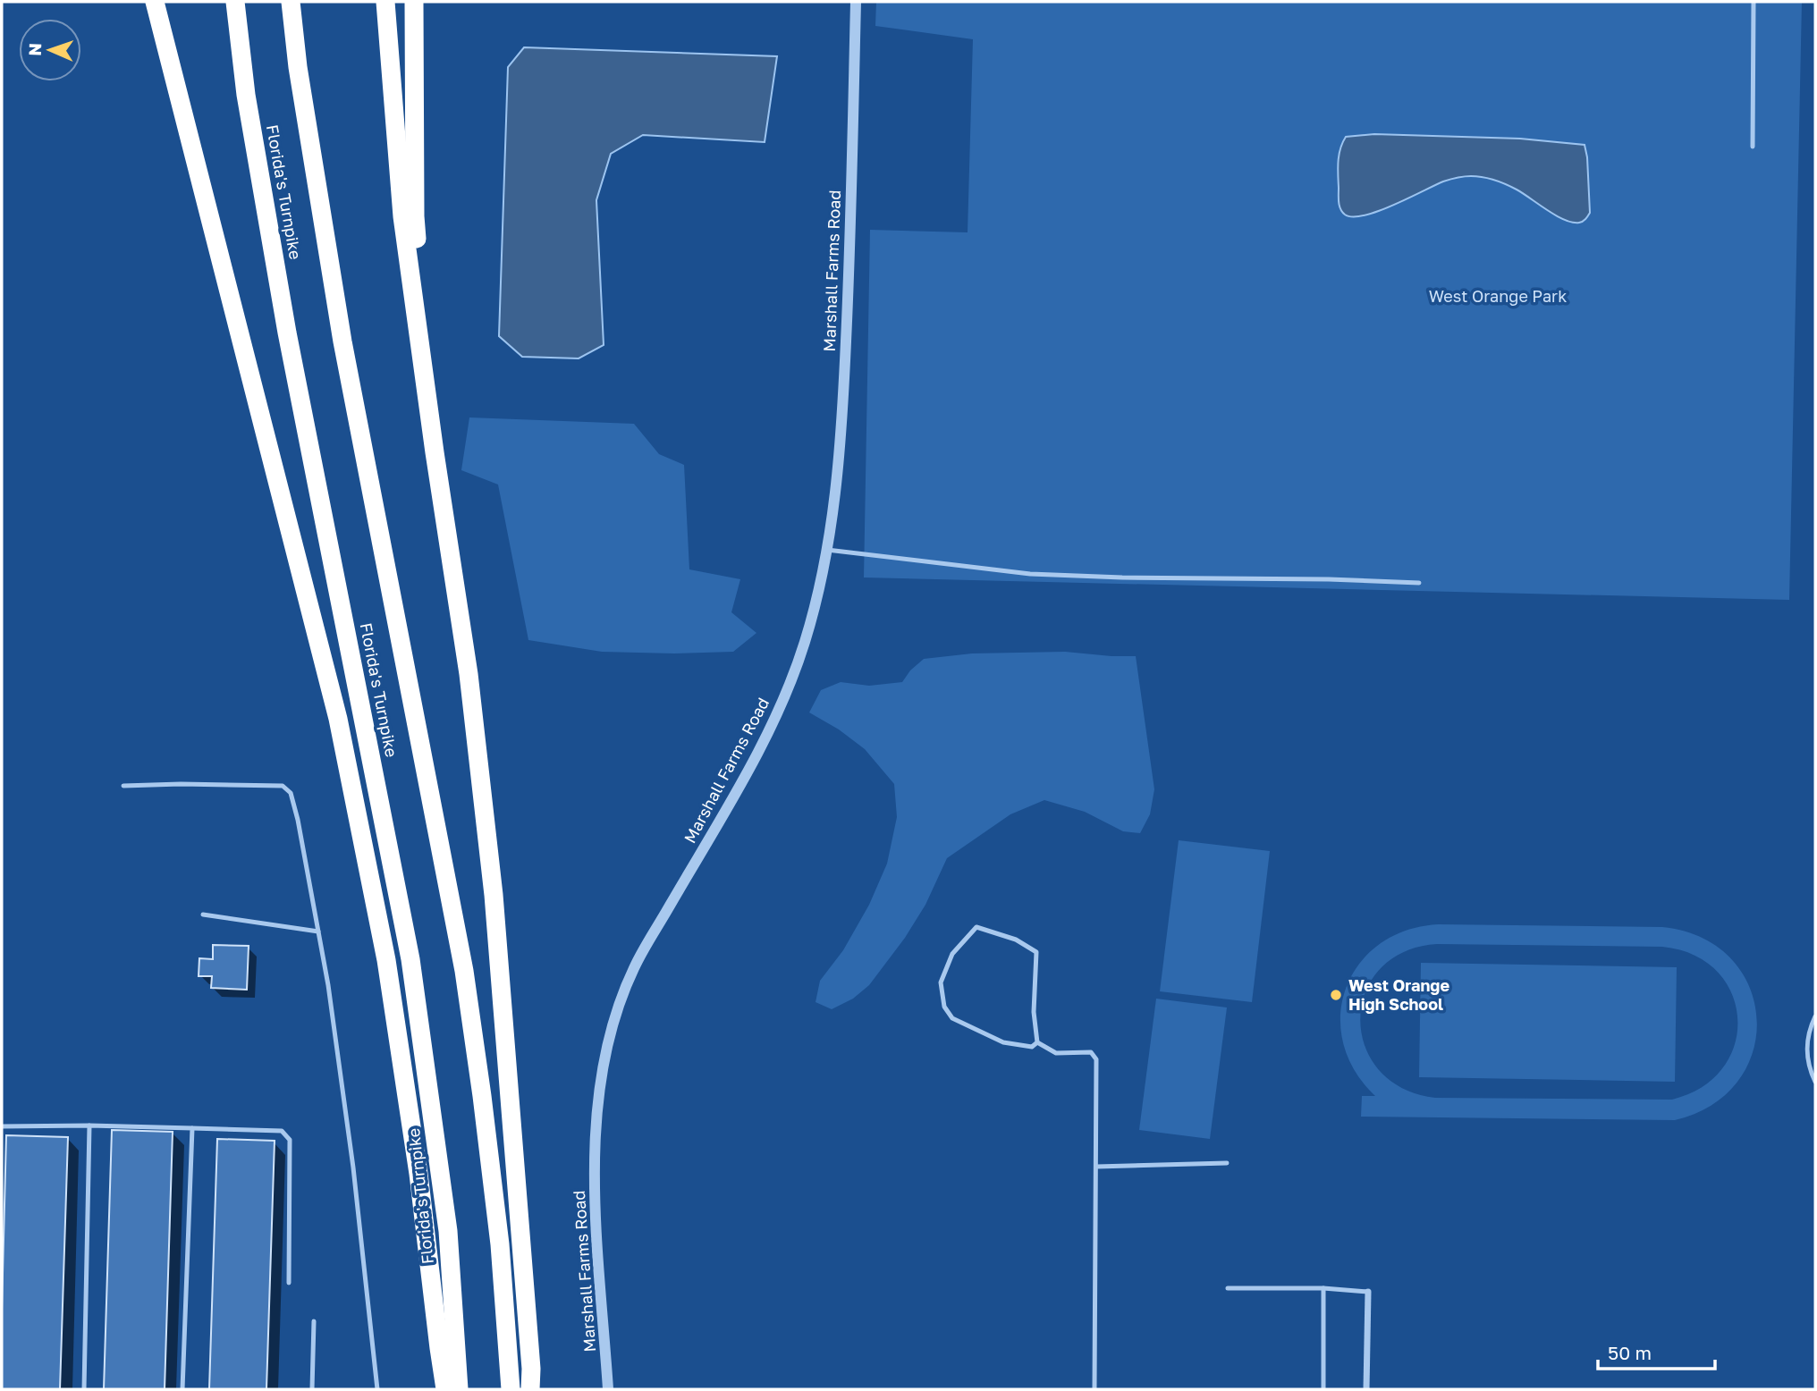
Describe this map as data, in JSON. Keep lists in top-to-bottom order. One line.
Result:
{"streets":{"highway":["Florida's Turnpike"],"street":["Marshall Farms Road"]},"parks":["West Orange Park"],"places":["West Orange High School"],"scale_bar":"50 m","north":"left"}
